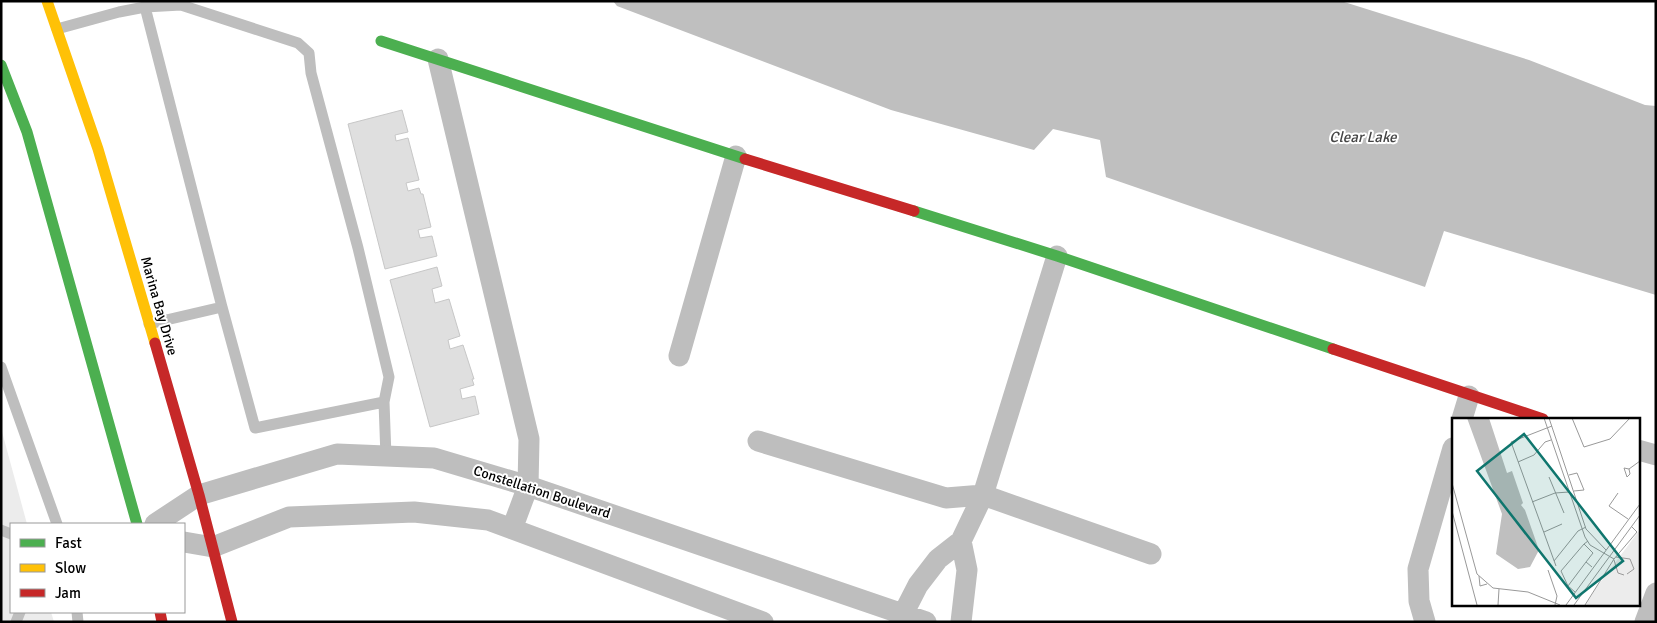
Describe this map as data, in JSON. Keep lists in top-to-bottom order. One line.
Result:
{"streets":{"street":["Marina Bay Drive","Constellation Boulevard"]},"crossings":[["Marina Bay Drive","Constellation Boulevard"]],"water":["Clear Lake"],"legend":["Fast","Slow","Jam"]}
